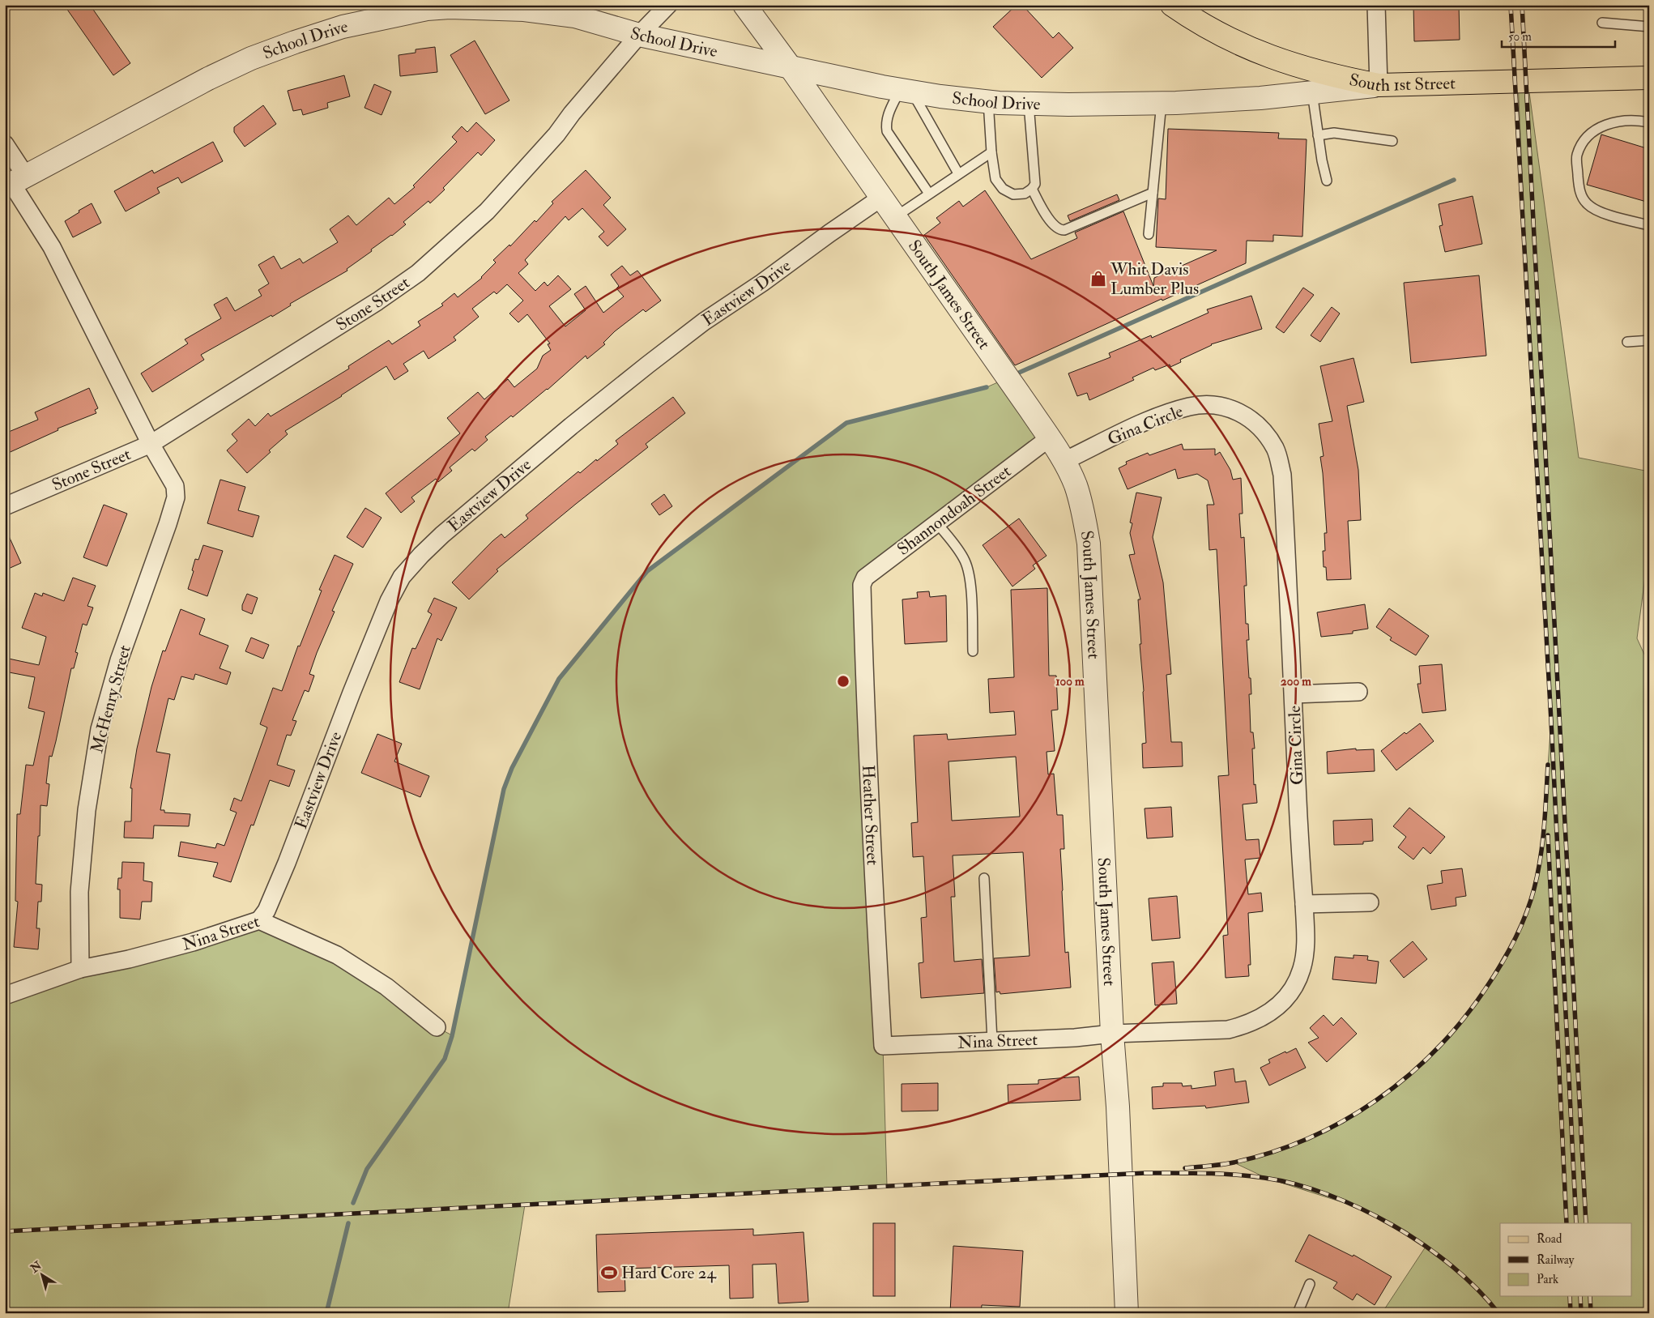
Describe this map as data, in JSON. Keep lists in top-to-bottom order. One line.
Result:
{"streets":{"main road":["South 1st Street"],"street":["School Drive","Eastview Drive","South James Street","Stone Street","Gina Circle","Shannondoah Street","McHenry Street","Heather Street","Nina Street"]},"crossings":[["School Drive","South 1st Street"],["School Drive","South James Street"],["School Drive","Stone Street"],["School Drive","McHenry Street"],["Eastview Drive","South James Street"],["Eastview Drive","Nina Street"],["South James Street","Gina Circle"],["South James Street","Shannondoah Street"],["South James Street","Nina Street"],["Stone Street","McHenry Street"],["Gina Circle","Nina Street"],["Shannondoah Street","Heather Street"],["McHenry Street","Nina Street"],["Heather Street","Nina Street"]],"places":{"shop":["Whit Davis Lumber Plus"],"sports":["Hard Core 24"]},"legend":["Road","Railway","Park"],"scale_bar":"50 m","north":"top left","rings":["100 m","200 m"]}
